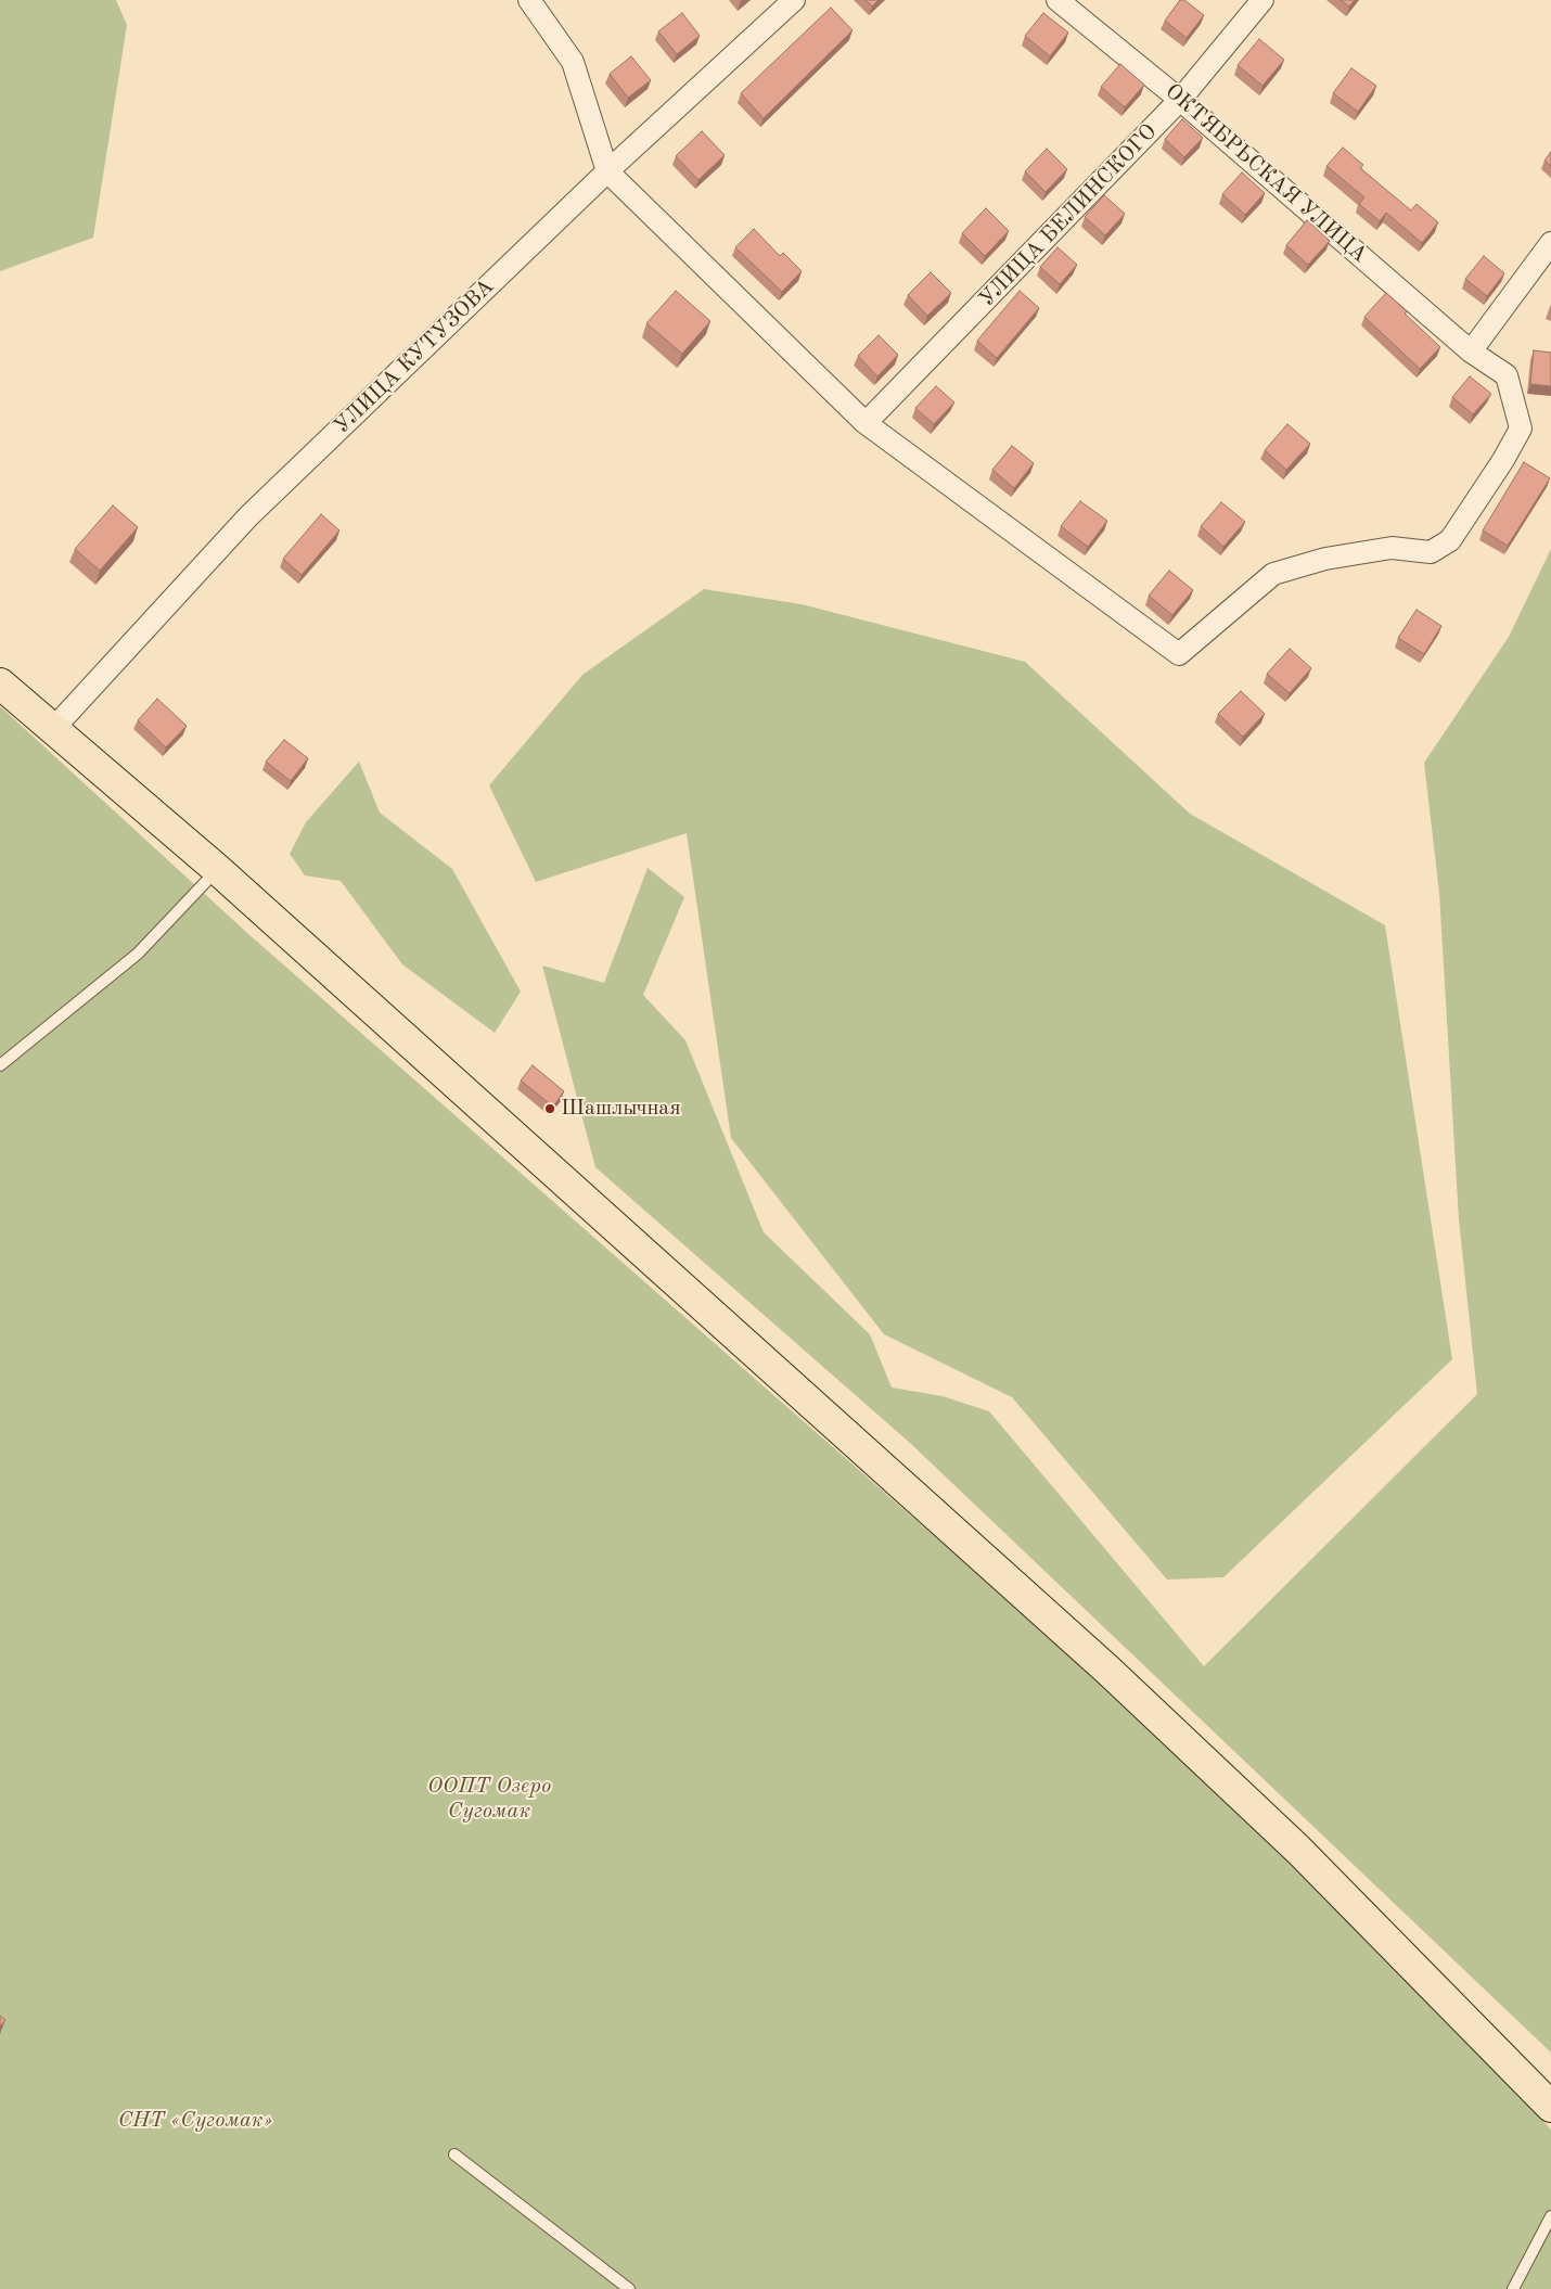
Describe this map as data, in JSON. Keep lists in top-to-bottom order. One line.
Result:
{"streets":{"street":["ОКТЯБРЬСКАЯ УЛИЦА","УЛИЦА БЕЛИНСКОГО","УЛИЦА КУТУЗОВА"]},"crossings":[["ОКТЯБРЬСКАЯ УЛИЦА","УЛИЦА БЕЛИНСКОГО"]],"parks":["ООПТ Озеро Сугомак","СНТ «Сугомак»"],"places":["Шашлычная"]}
